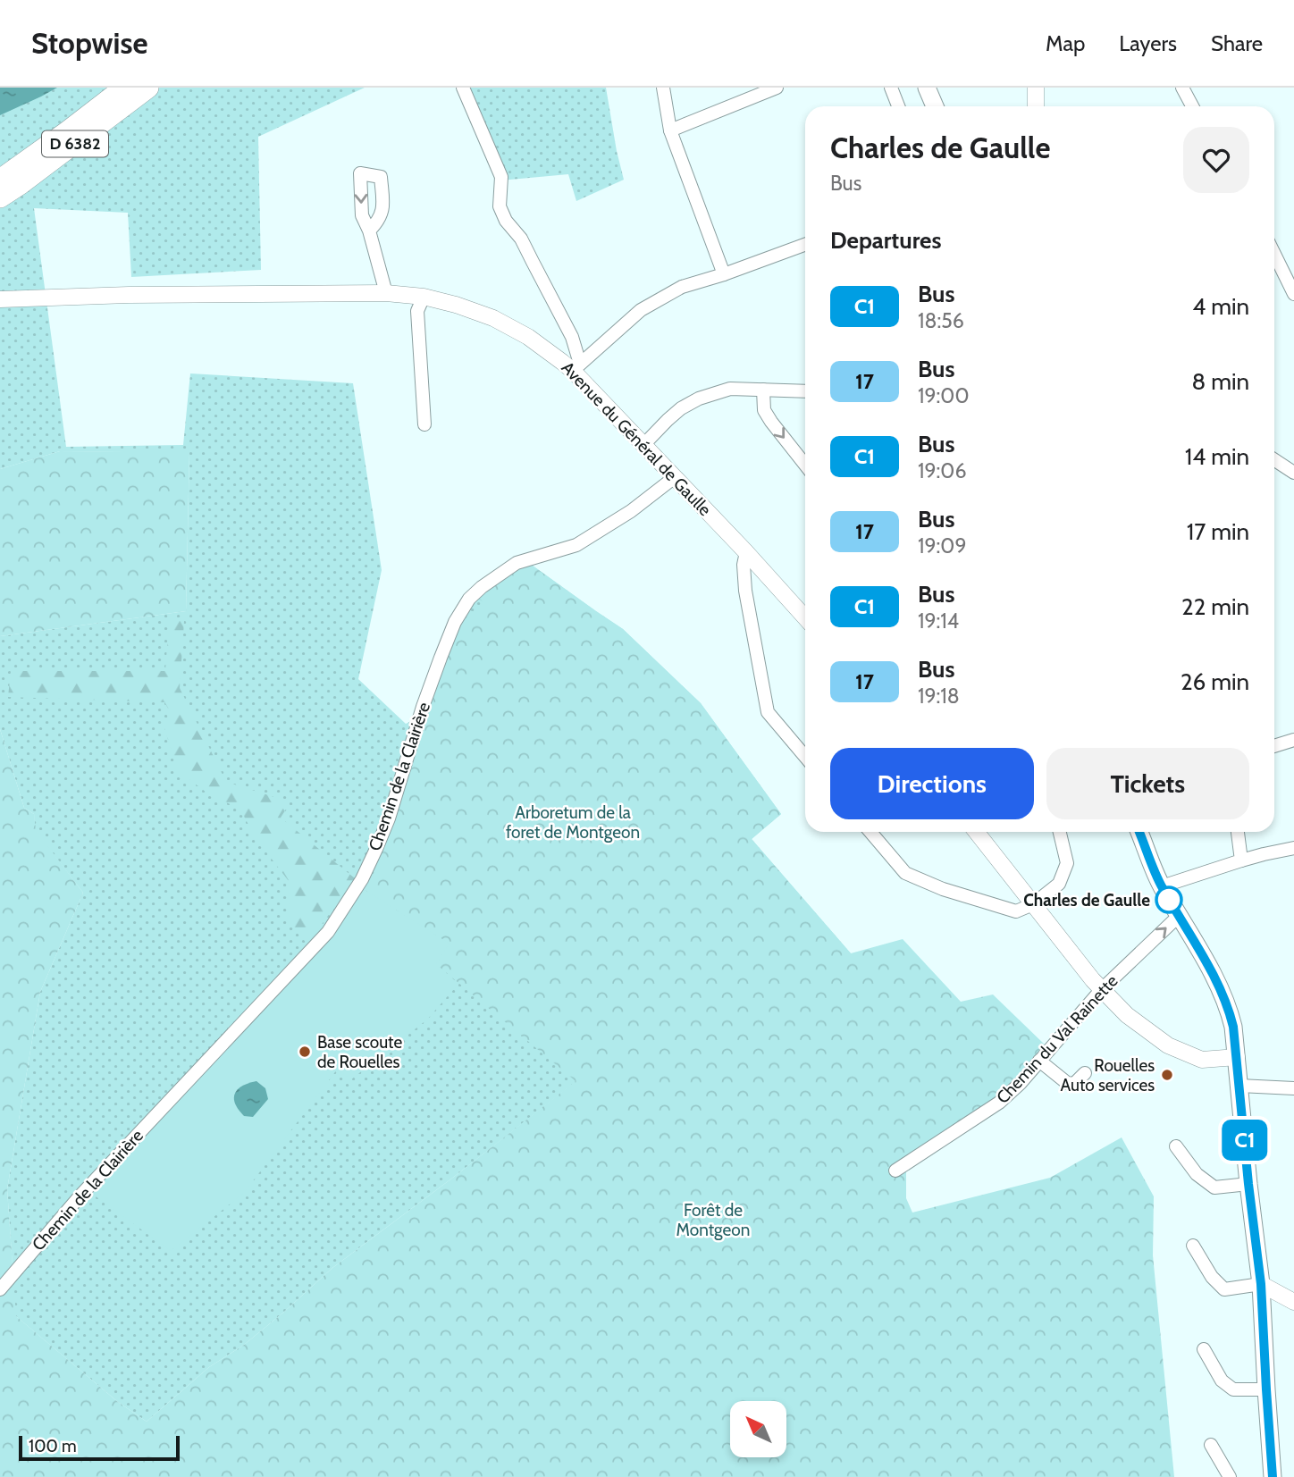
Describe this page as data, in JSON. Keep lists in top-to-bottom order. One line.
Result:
{"streets":{"highway":["D 6382"],"street":["Avenue du Général de Gaulle","Chemin de la Clairière","Chemin du Val Rainette"]},"crossings":[["Avenue du Général de Gaulle","Chemin de la Clairière"]],"parks":["Arboretum de la foret de Montgeon","Forêt de Montgeon"],"places":["Charles de Gaulle","Base scoute de Rouelles","Rouelles Auto services"],"lines":["bus line C1"],"scale_bar":"100 m","north":"top left","page":{"header":"Stopwise","nav":["Map","Layers","Share"],"on_map":"C1","heading":[["Charles de Gaulle","Bus"],"Departures"],"list":[{"mark":"C1","name":"Bus","note":"18:56","value":"4 min"},{"mark":"17","name":"Bus","note":"19:00","value":"8 min"},{"mark":"C1","name":"Bus","note":"19:06","value":"14 min"},{"mark":"17","name":"Bus","note":"19:09","value":"17 min"},{"mark":"C1","name":"Bus","note":"19:14","value":"22 min"},{"mark":"17","name":"Bus","note":"19:18","value":"26 min"}],"buttons":["Directions","Tickets"],"scale":"100 m"}}
